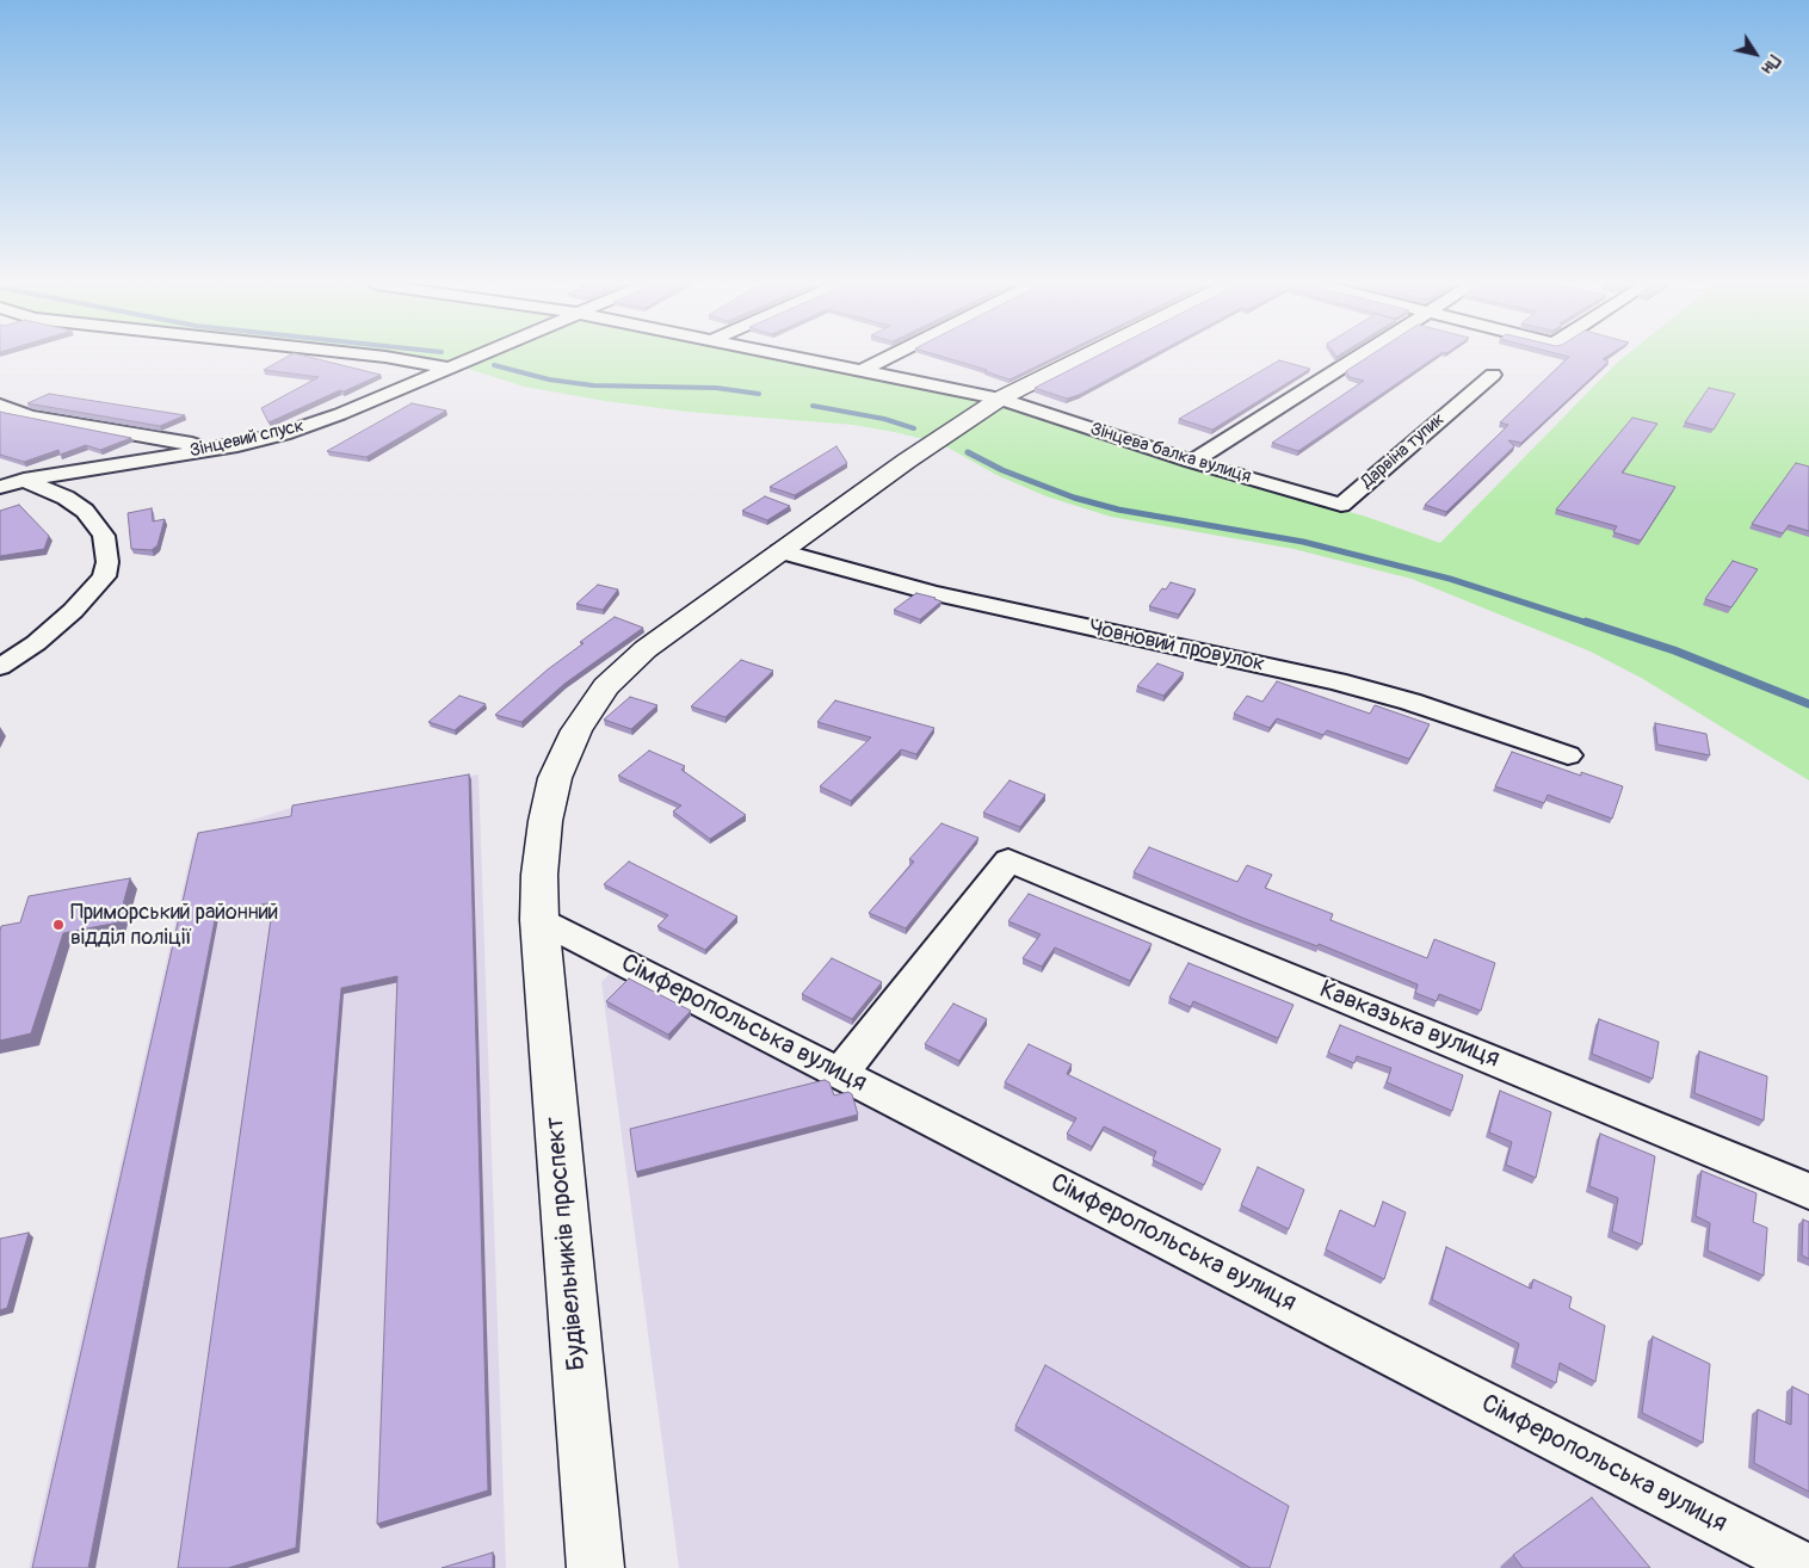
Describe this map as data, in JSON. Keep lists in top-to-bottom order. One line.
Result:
{"streets":{"street":["Зінцевий спуск","Дарвіна тупик","Зінцева балка вулиця","Човновий провулок","Сімферопольська вулиця","Кавказька вулиця","Будівельників проспект"]},"crossings":[["Дарвіна тупик","Зінцева балка вулиця"],["Сімферопольська вулиця","Кавказька вулиця"],["Сімферопольська вулиця","Будівельників проспект"]],"places":["Приморський районний відділ поліції"],"north":"bottom right"}
